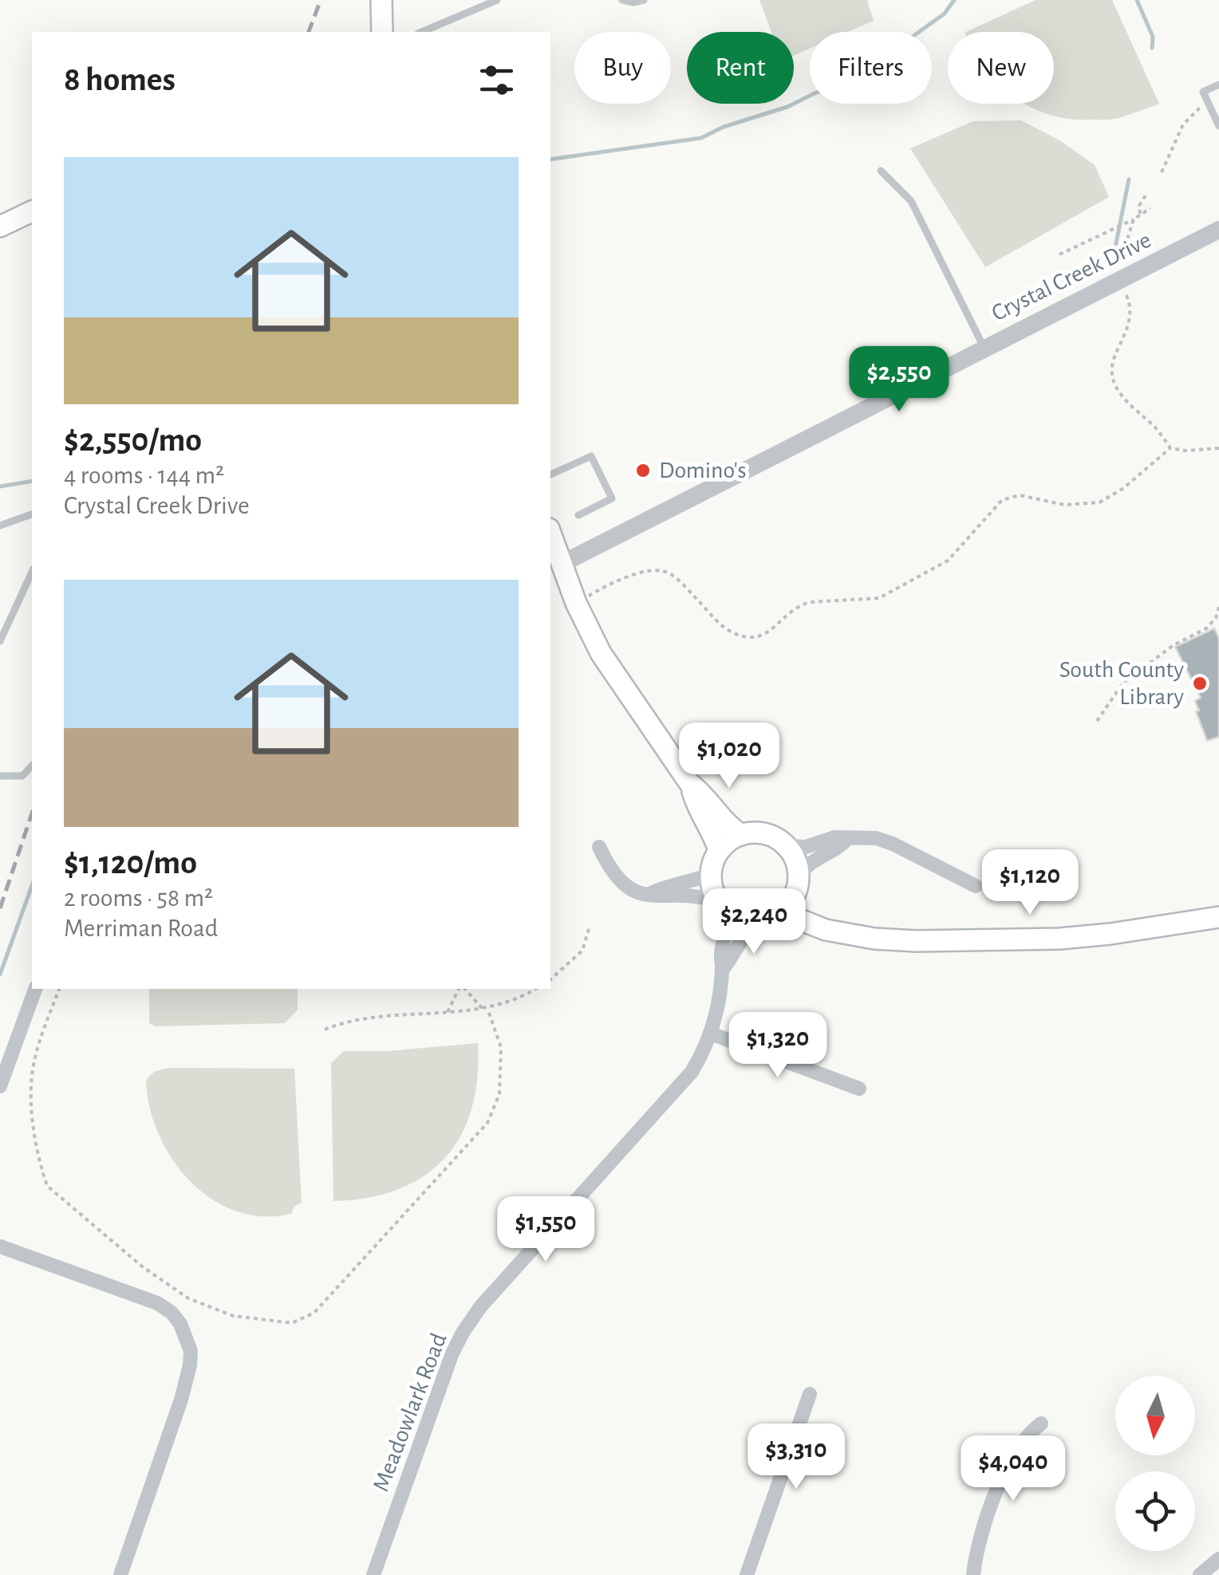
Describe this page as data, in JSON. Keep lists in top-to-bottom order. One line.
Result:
{"streets":{"street":["Crystal Creek Drive","Meadowlark Road"]},"places":["Domino's","South County Library"],"north":"bottom","page":{"chip":["Buy","Rent","Filters","New"],"heading":"8 homes","list":[{"name":"$2,550/mo","note":"4 rooms · 144 m² · Crystal Creek Drive"},{"name":"$1,120/mo","note":"2 rooms · 58 m² · Merriman Road"}],"price":["$2,550","$1,020","$1,120","$2,240","$1,320","$1,550","$3,310","$4,040"]}}
